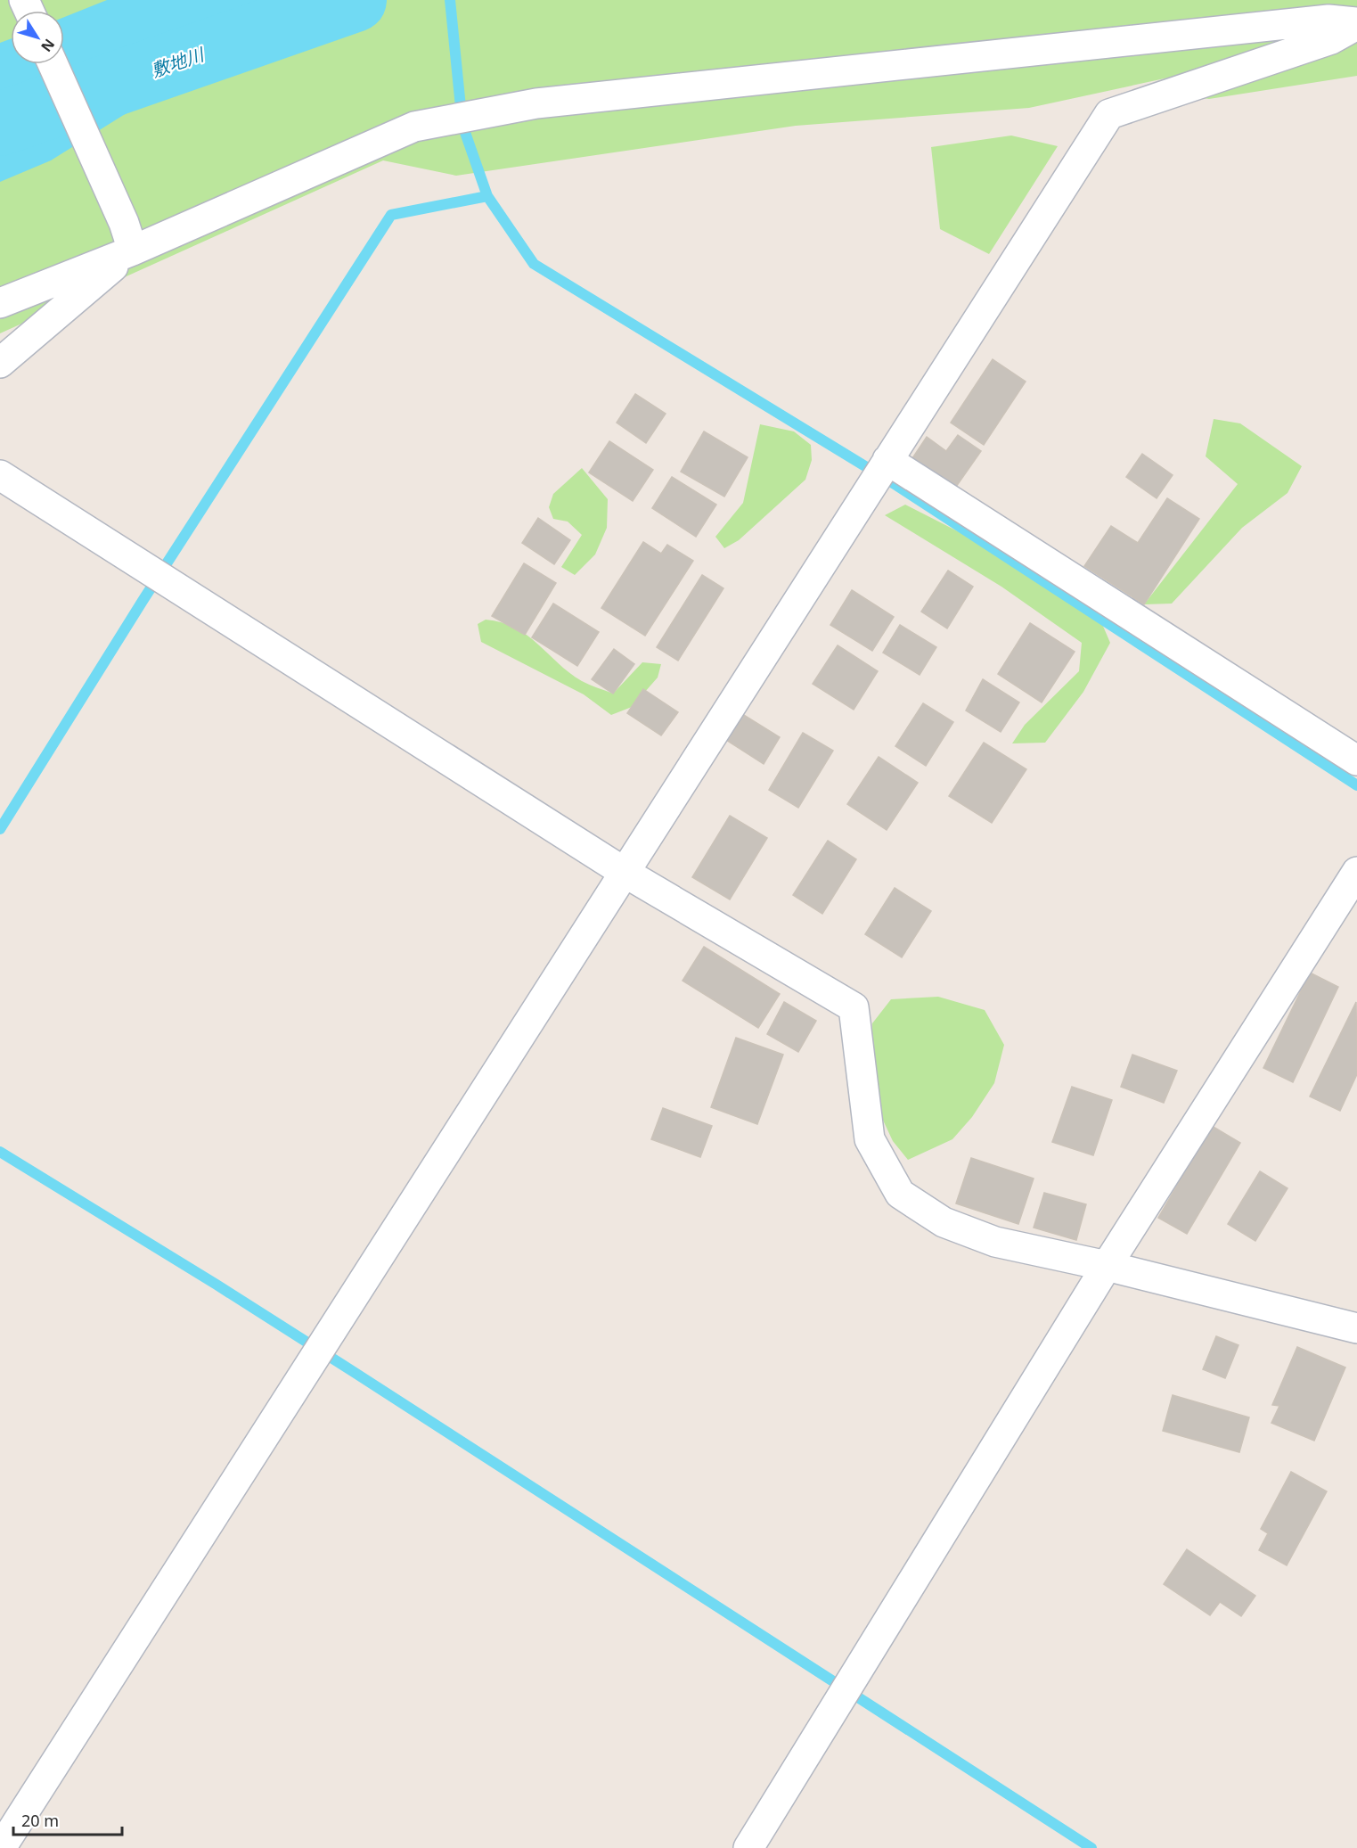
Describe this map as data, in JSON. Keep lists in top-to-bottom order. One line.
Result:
{"water":["敷地川"],"scale_bar":"20 m","north":"bottom right"}
